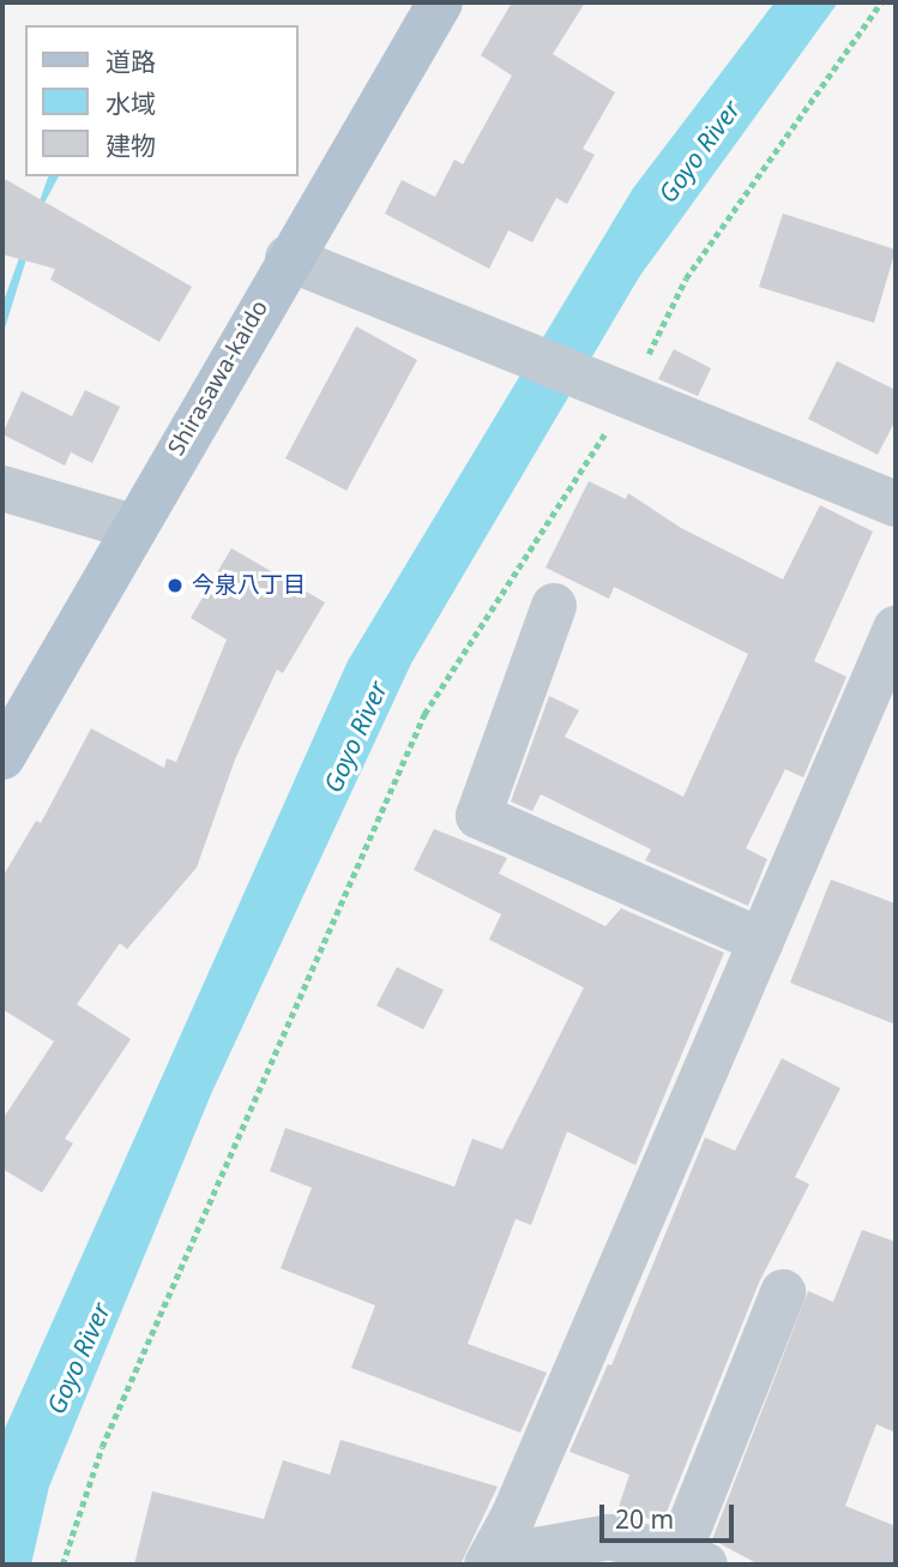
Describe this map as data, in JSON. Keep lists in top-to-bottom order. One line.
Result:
{"streets":{"main road":["Shirasawa-kaido"]},"water":["Goyo River"],"places":["今泉八丁目"],"legend":["道路","水域","建物"],"scale_bar":"20 m"}
